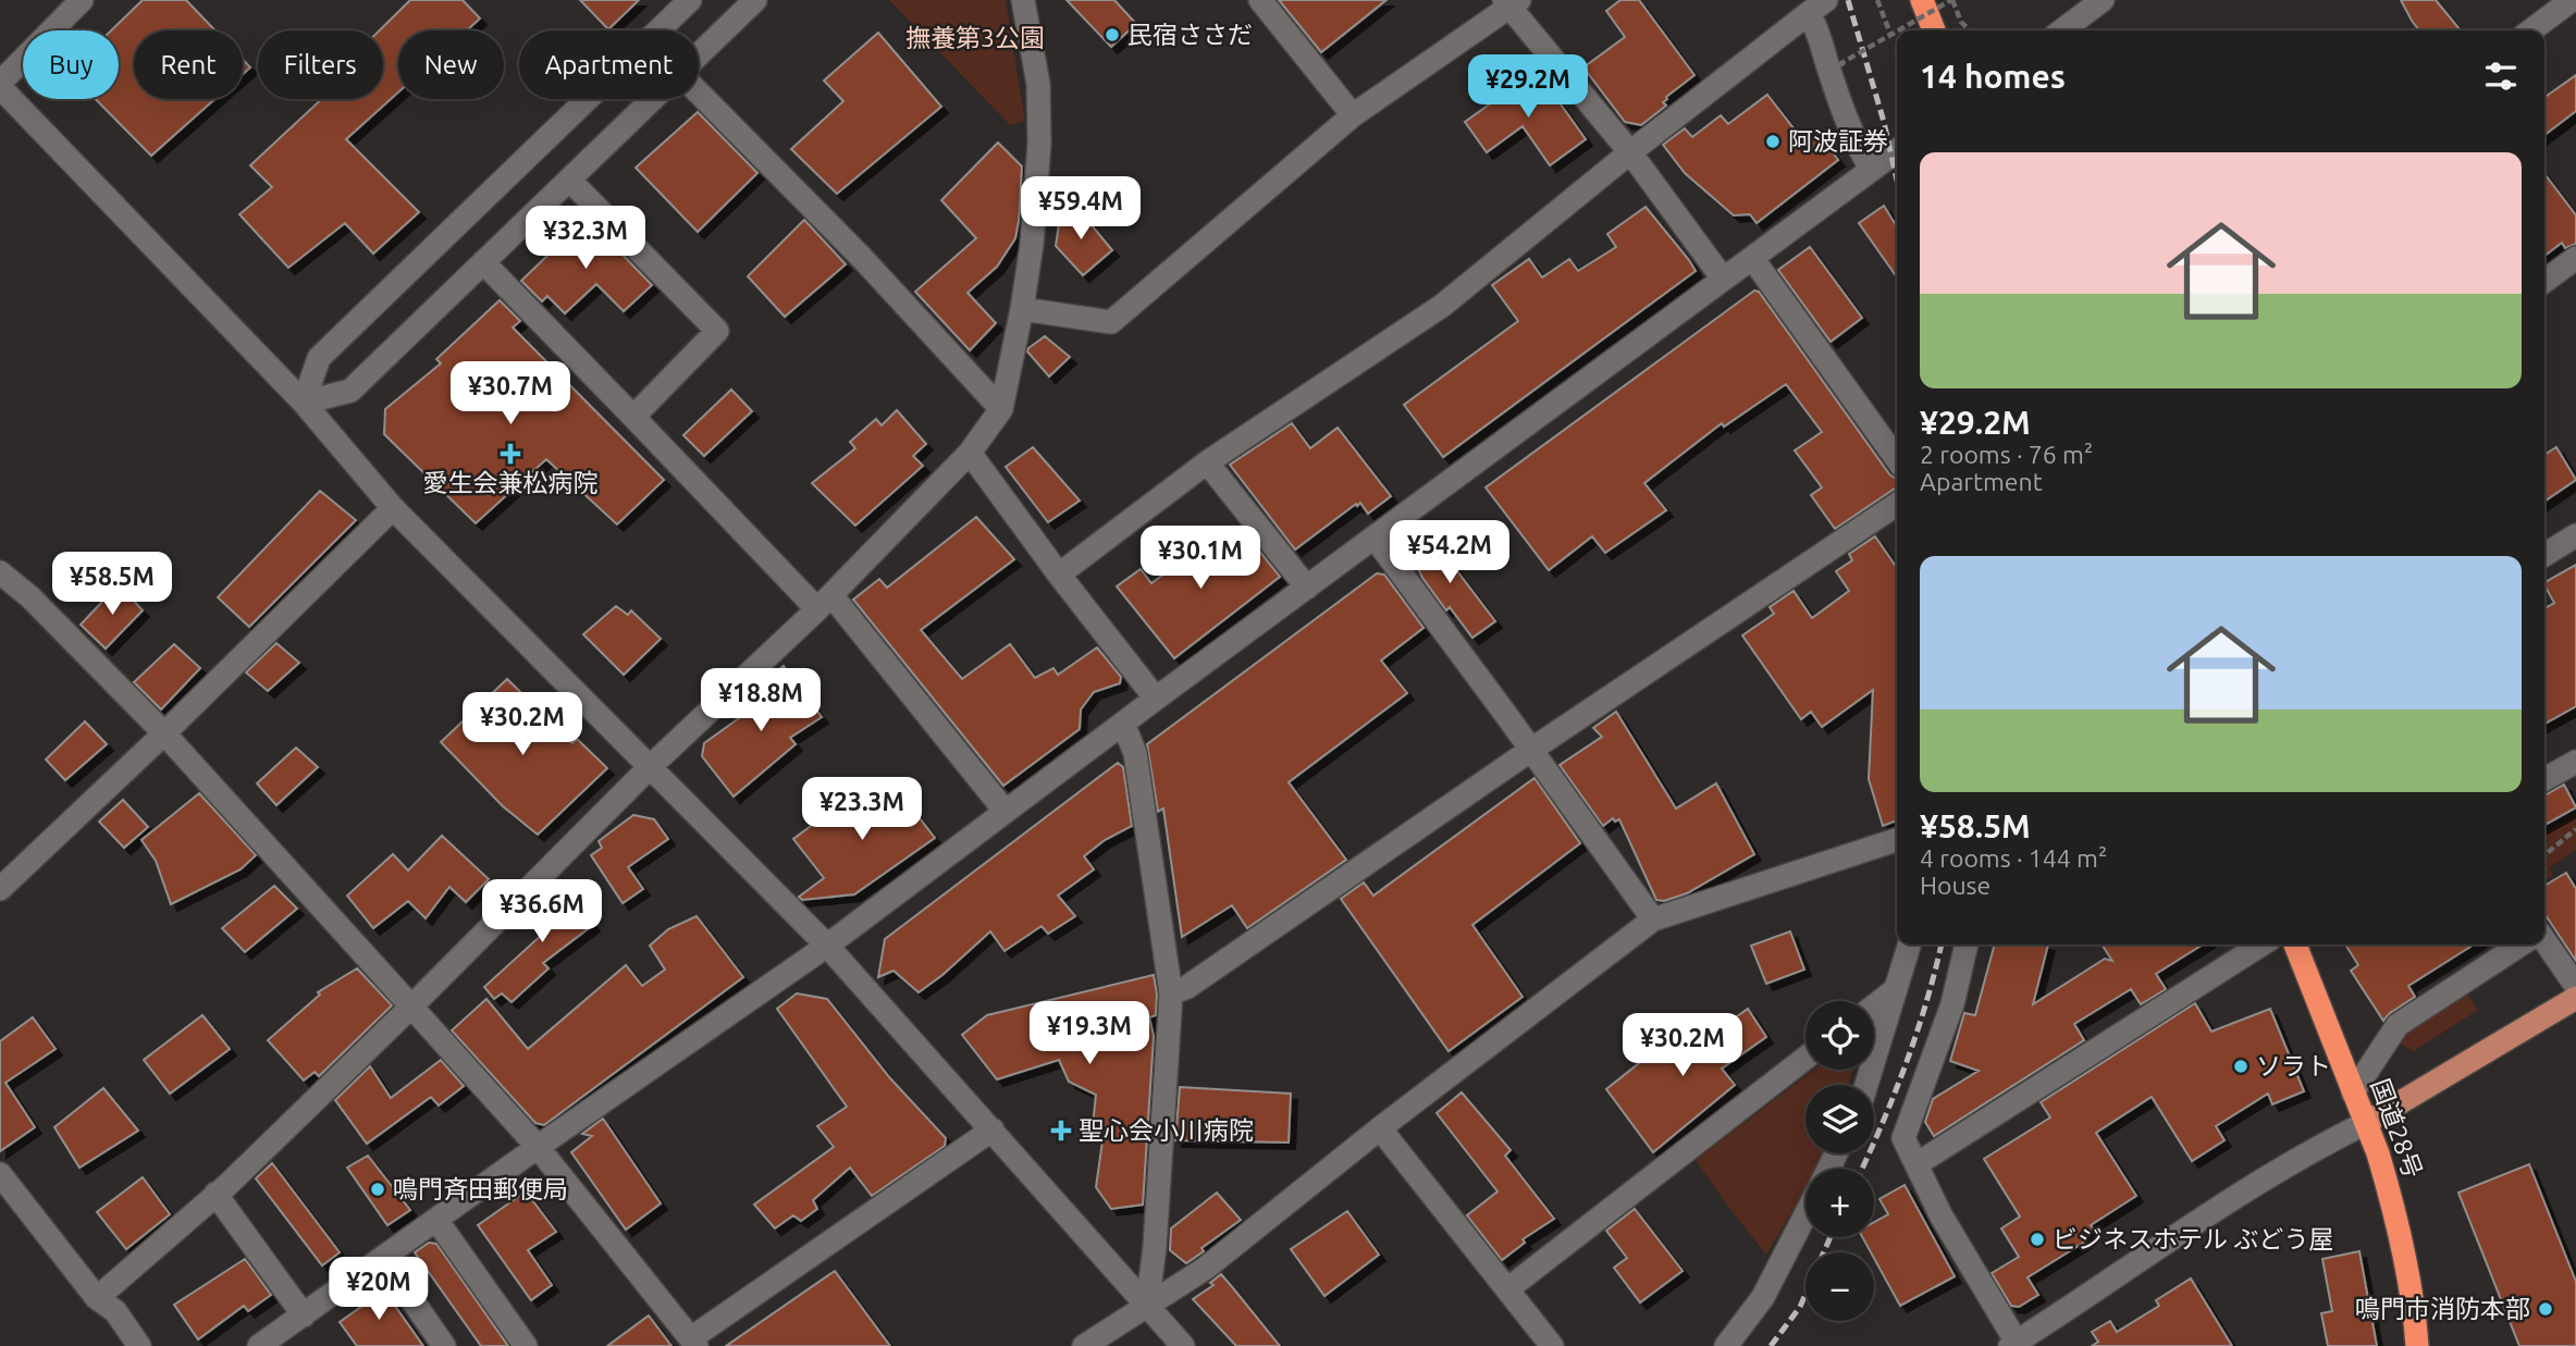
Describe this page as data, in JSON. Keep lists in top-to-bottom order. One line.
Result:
{"streets":{"highway":["国道28号"]},"parks":["撫養第3公園"],"places":{"other":["民宿ささだ","阿波証券","ソラト","鳴門斉田郵便局","ビジネスホテル ぶどう屋","鳴門市消防本部"],"health":["愛生会兼松病院","聖心会小川病院"]},"page":{"chip":["Buy","Rent","Filters","New","Apartment"],"heading":"14 homes","price":["¥29.2M","¥59.4M","¥32.3M","¥30.7M","¥54.2M","¥30.1M","¥58.5M","¥18.8M","¥30.2M","¥23.3M","¥36.6M","¥19.3M","¥30.2M","¥20M"],"list":[{"name":"¥29.2M","note":"2 rooms · 76 m² · Apartment"},{"name":"¥58.5M","note":"4 rooms · 144 m² · House"}],"map_buttons":["+","−"]}}
